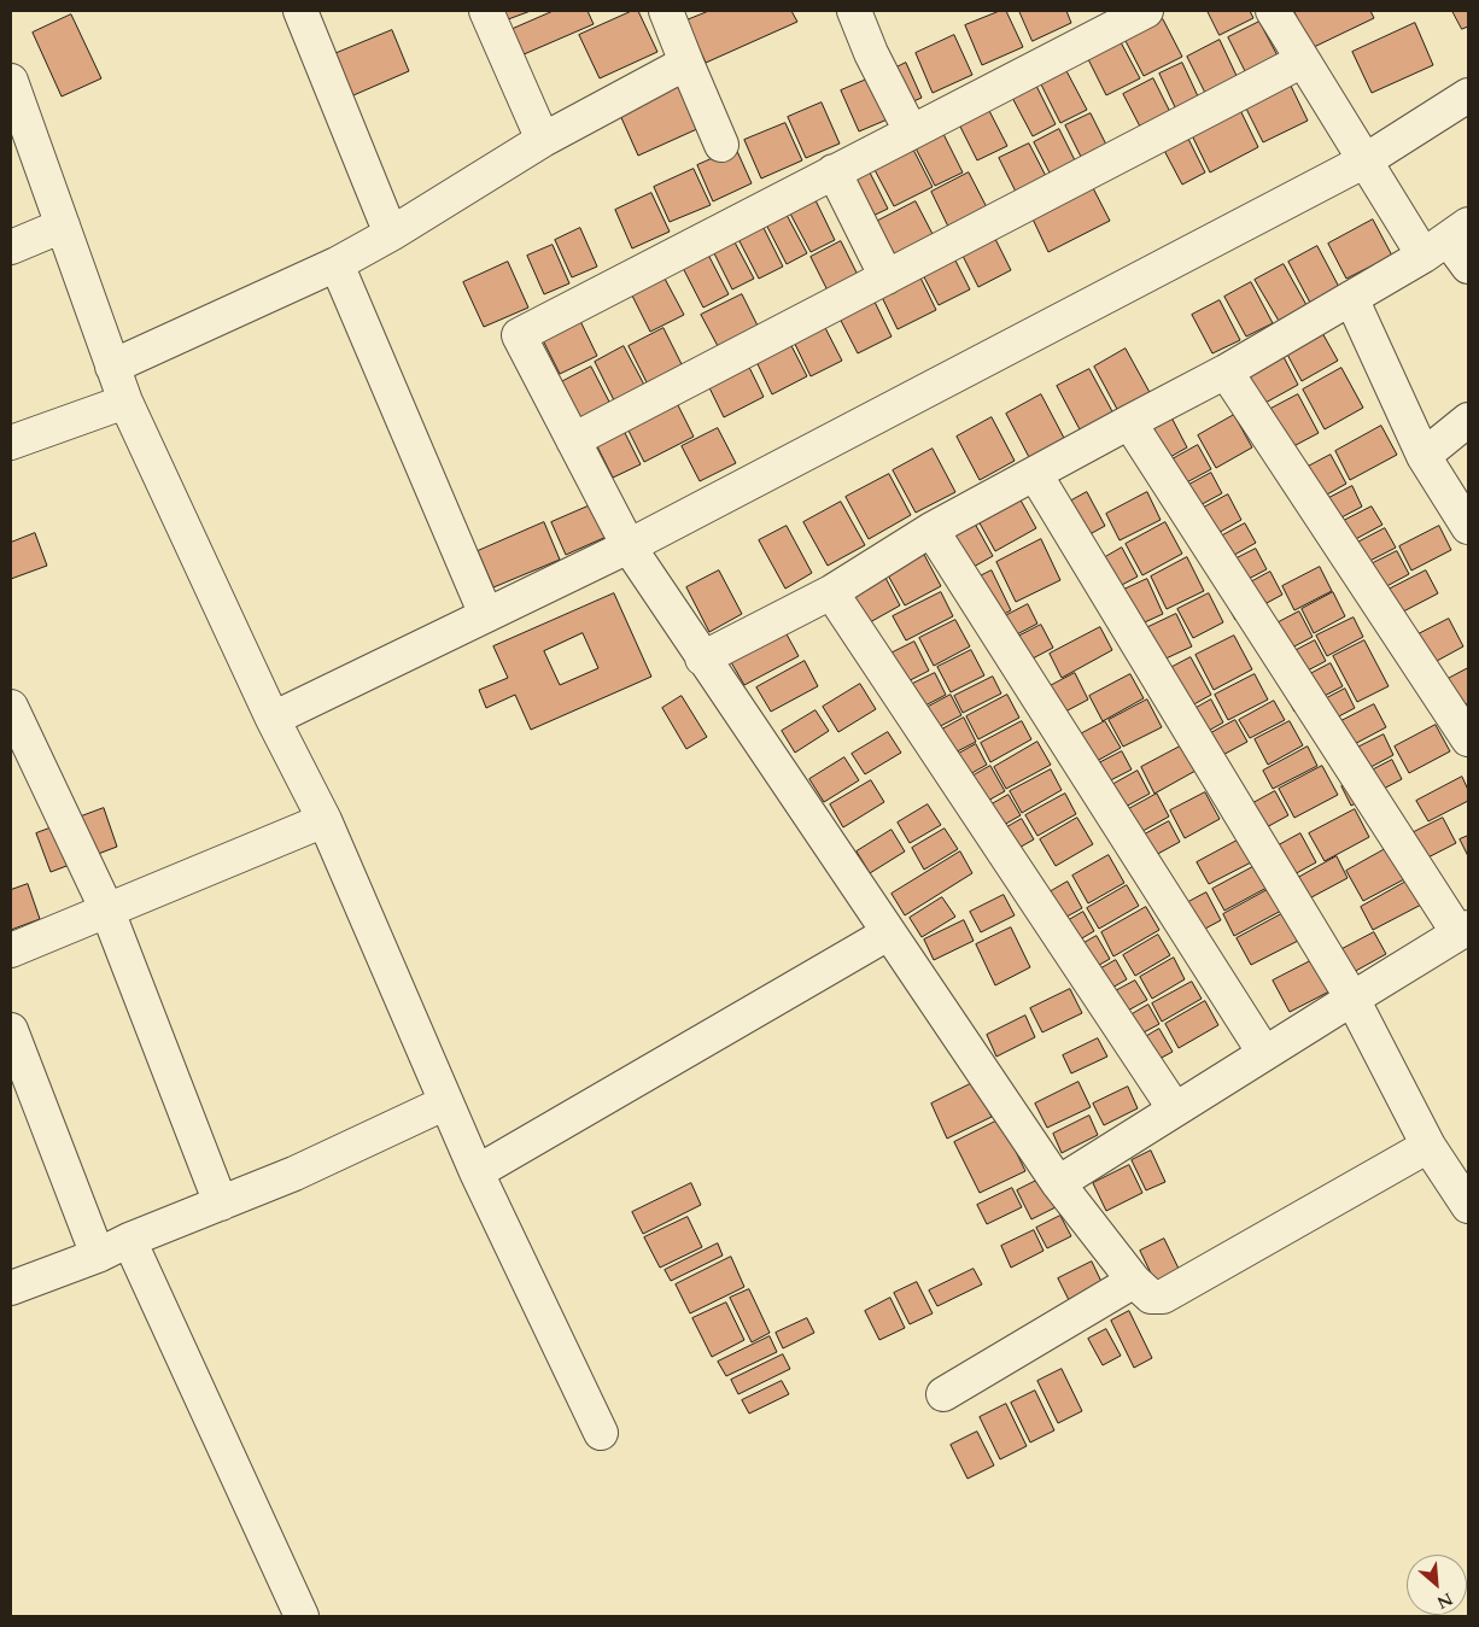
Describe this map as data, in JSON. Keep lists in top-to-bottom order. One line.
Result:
{"north":"bottom right"}
